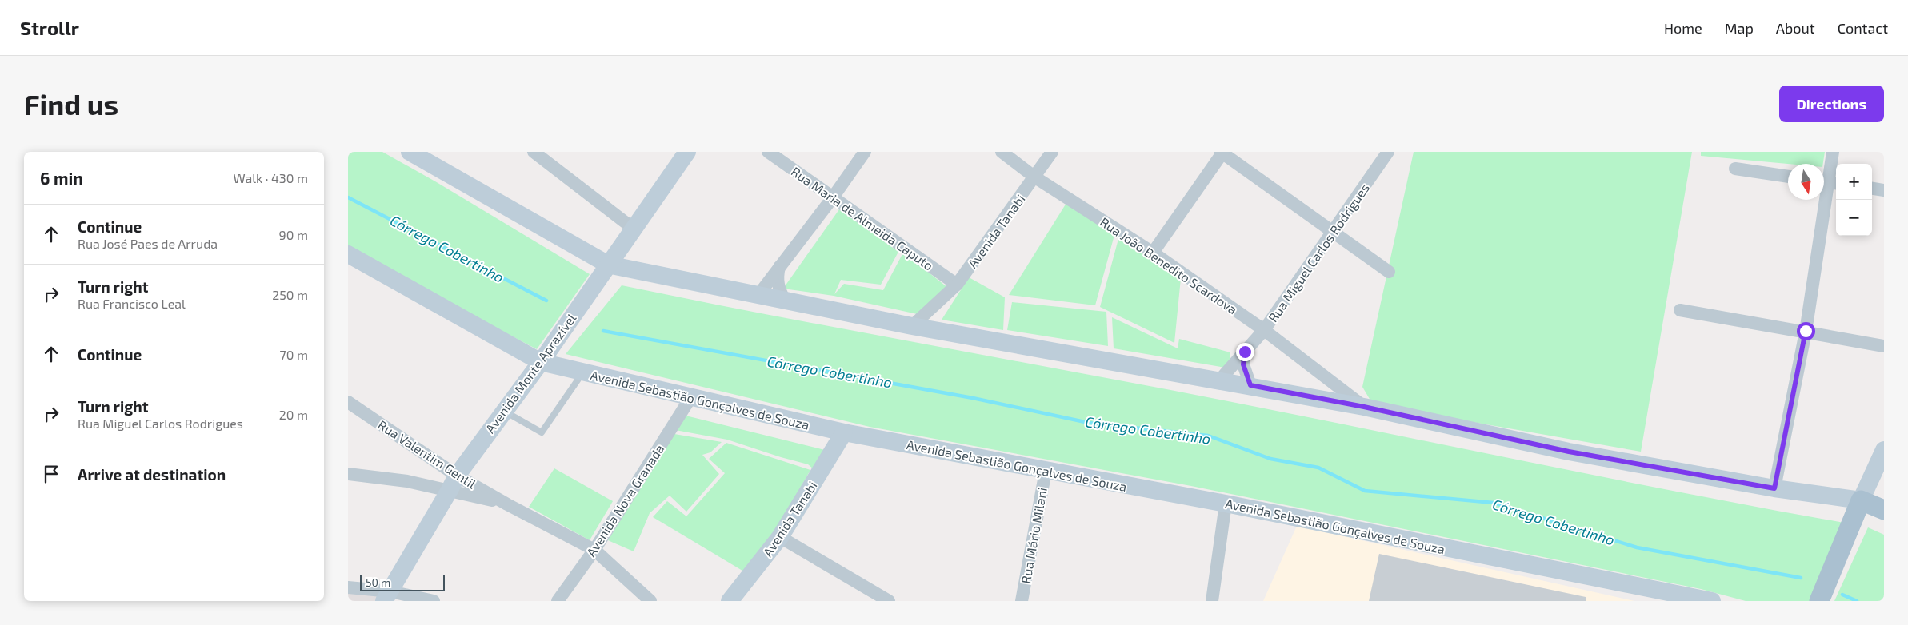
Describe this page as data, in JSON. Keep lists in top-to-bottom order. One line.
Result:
{"streets":{"main road":["Avenida Tanabi","Avenida Monte Aprazível","Avenida Sebastião Gonçalves de Souza"],"street":["Rua Maria de Almeida Caputo","Rua Miguel Carlos Rodrigues","Rua João Benedito Scardova","Rua Valentim Gentil","Avenida Nova Granada","Rua Mário Milani"]},"crossings":[["Rua Maria de Almeida Caputo","Avenida Tanabi"],["Avenida Tanabi","Rua João Benedito Scardova"],["Avenida Tanabi","Avenida Sebastião Gonçalves de Souza"],["Rua Miguel Carlos Rodrigues","Rua João Benedito Scardova"],["Avenida Monte Aprazível","Avenida Sebastião Gonçalves de Souza"],["Avenida Monte Aprazível","Rua Valentim Gentil"],["Avenida Sebastião Gonçalves de Souza","Avenida Nova Granada"],["Avenida Sebastião Gonçalves de Souza","Rua Mário Milani"],["Rua Valentim Gentil","Avenida Nova Granada"]],"water":["Córrego Cobertinho"],"scale_bar":"50 m","north":"bottom","page":{"header":"Strollr","nav":["Home","Map","About","Contact"],"buttons":"Directions","title":"Find us","heading":["6 min","Walk · 430 m"],"map_buttons":["+","−"],"list":[["Continue","Rua José Paes de Arruda","90 m"],["Turn right","Rua Francisco Leal","250 m"],["Continue","70 m"],["Turn right","Rua Miguel Carlos Rodrigues","20 m"],"Arrive at destination"],"scale":"50 m"}}
